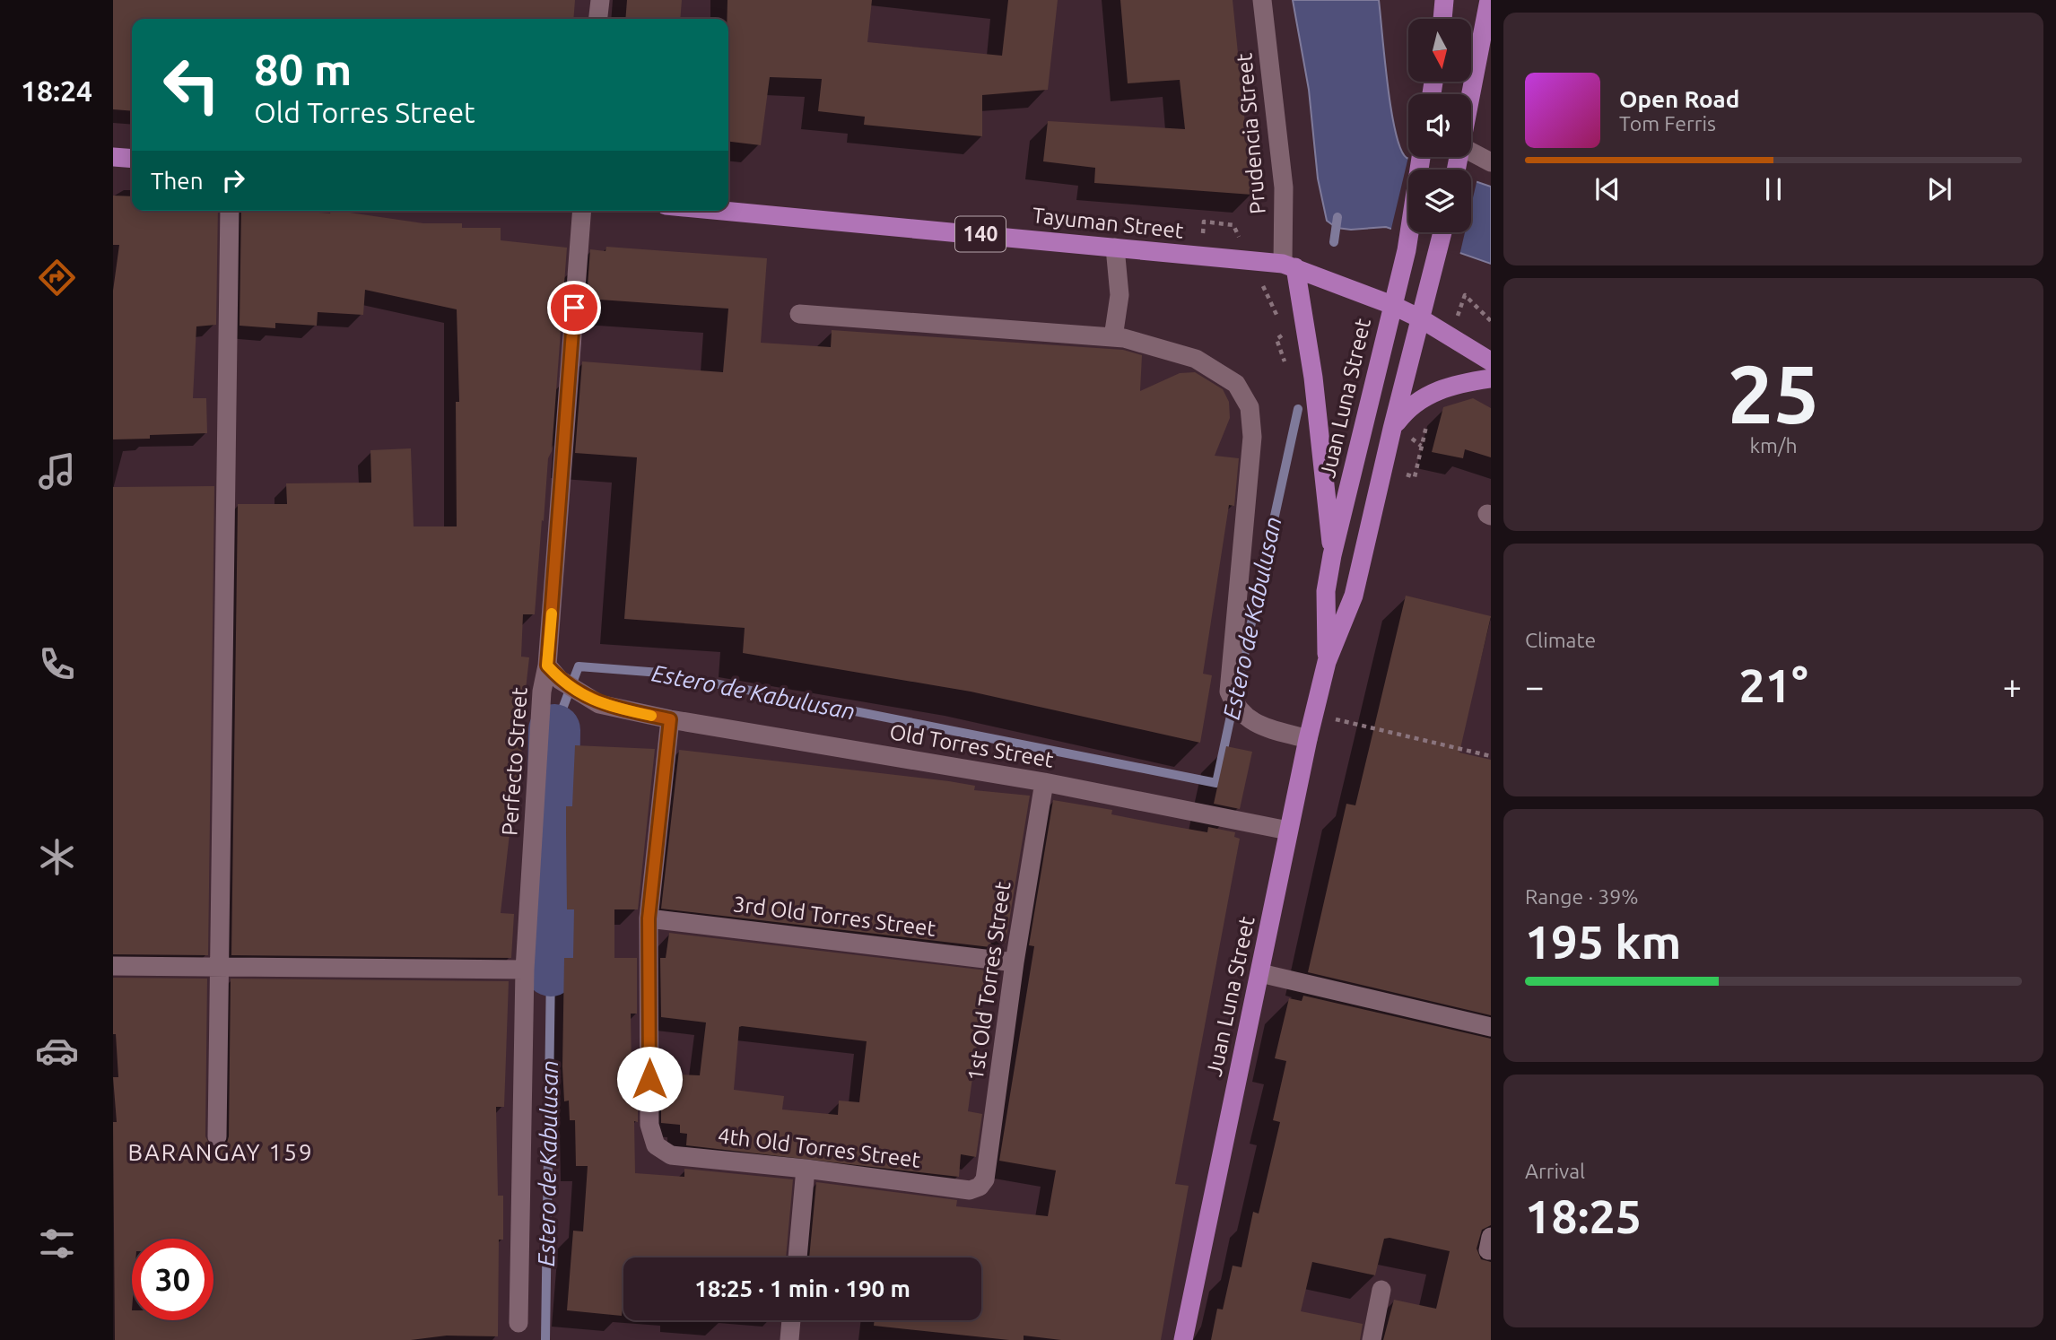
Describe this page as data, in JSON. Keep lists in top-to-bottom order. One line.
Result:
{"streets":{"main road":["Tayuman Street","140","Juan Luna Street"],"street":["Prudencia Street","Old Torres Street","Perfecto Street","3rd Old Torres Street","1st Old Torres Street","4th Old Torres Street"]},"crossings":[["Prudencia Street","Tayuman Street"],["Tayuman Street","140"],["Tayuman Street","Juan Luna Street"],["140","Juan Luna Street"],["Juan Luna Street","Old Torres Street"],["Old Torres Street","Perfecto Street"],["Old Torres Street","1st Old Torres Street"],["3rd Old Torres Street","1st Old Torres Street"],["3rd Old Torres Street","4th Old Torres Street"],["1st Old Torres Street","4th Old Torres Street"]],"districts":["BARANGAY 159"],"water":["Estero de Kabulusan"],"north":"bottom","page":{"tabs":"18:24","turn":["80 m","Old Torres Street"],"song":["Open Road","Tom Ferris"],"then":"Then","tile":[["25","km/h"],"Climate",["Range · 39%","195 km"],["Arrival","18:25"]],"heat":["−","21°","+"],"limit":"30","trip":"18:25 · 1 min · 190 m"}}
